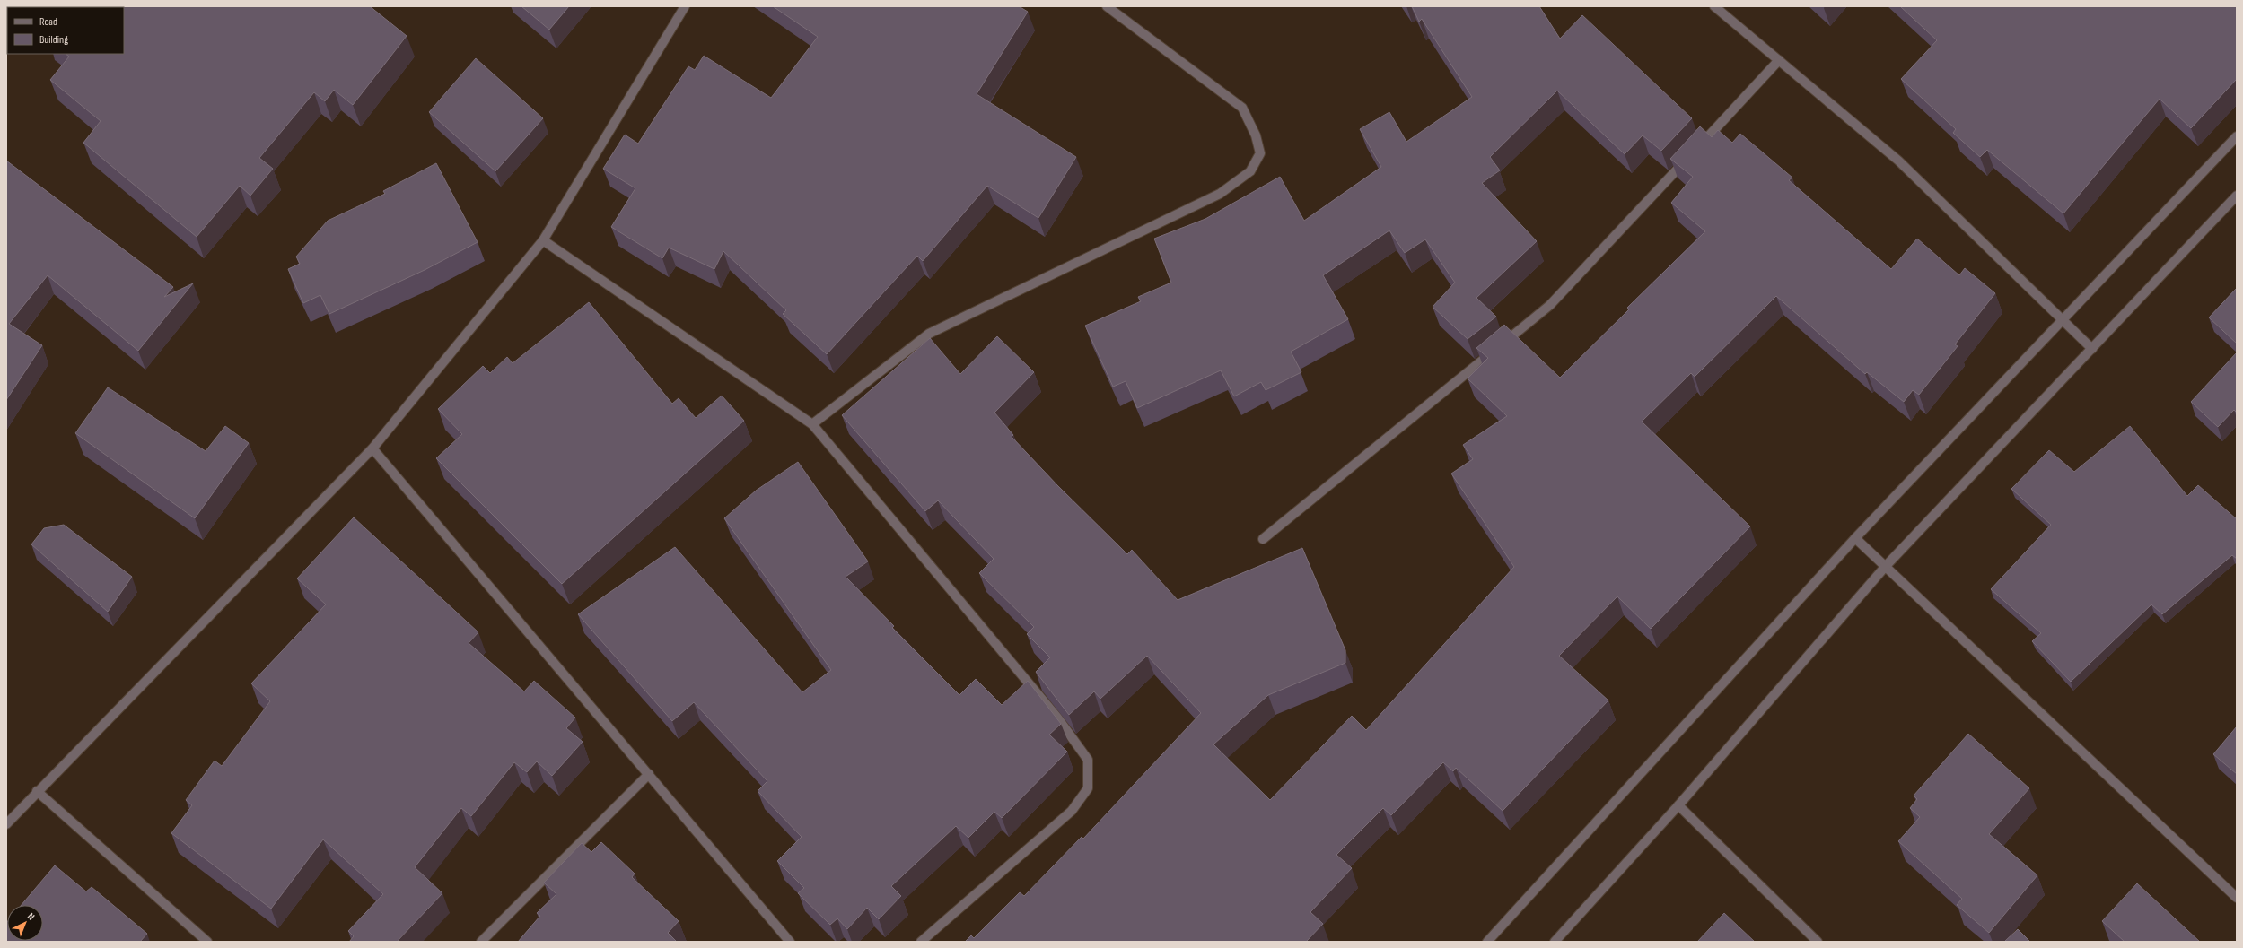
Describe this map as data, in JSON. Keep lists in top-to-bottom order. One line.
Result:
{"legend":["Road","Building"],"north":"top right"}
